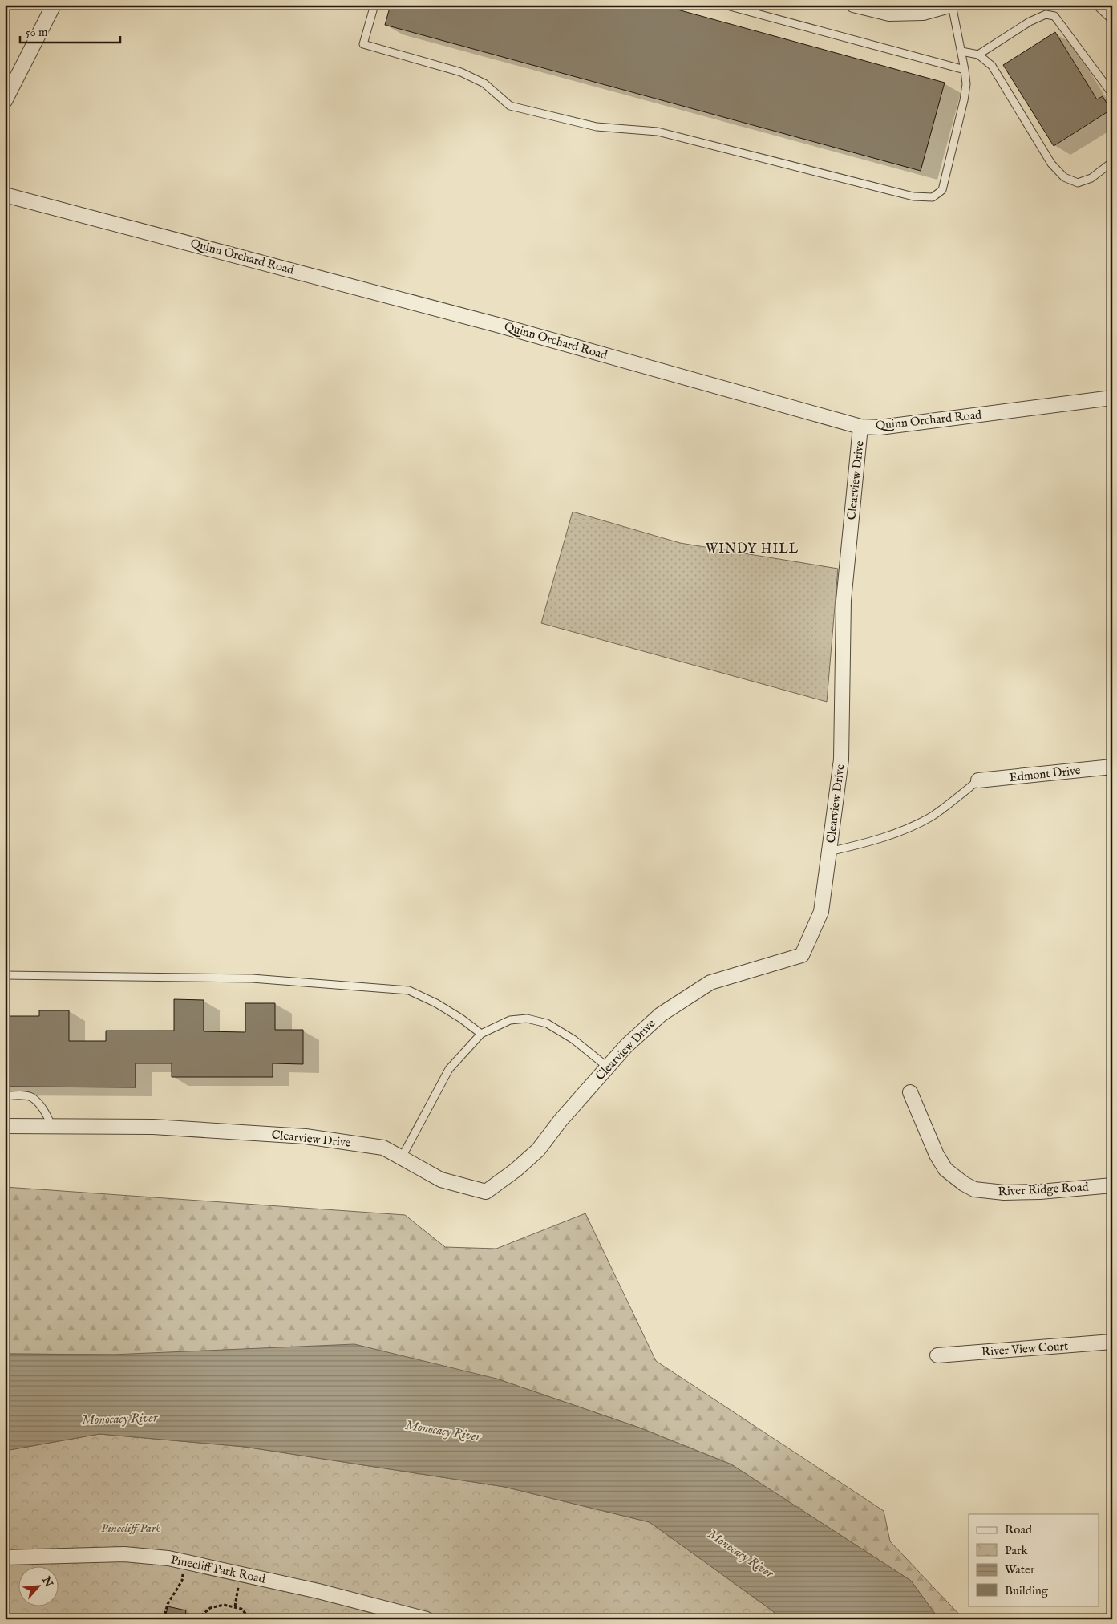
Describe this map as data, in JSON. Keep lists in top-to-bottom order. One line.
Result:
{"streets":{"street":["Quinn Orchard Road","Clearview Drive","Edmont Drive","River Ridge Road","River View Court","Pinecliff Park Road"]},"crossings":[["Quinn Orchard Road","Clearview Drive"]],"districts":["WINDY HILL"],"water":["Monocacy River"],"parks":["Pinecliff Park"],"legend":["Road","Park","Water","Building"],"scale_bar":"50 m","north":"top right"}
